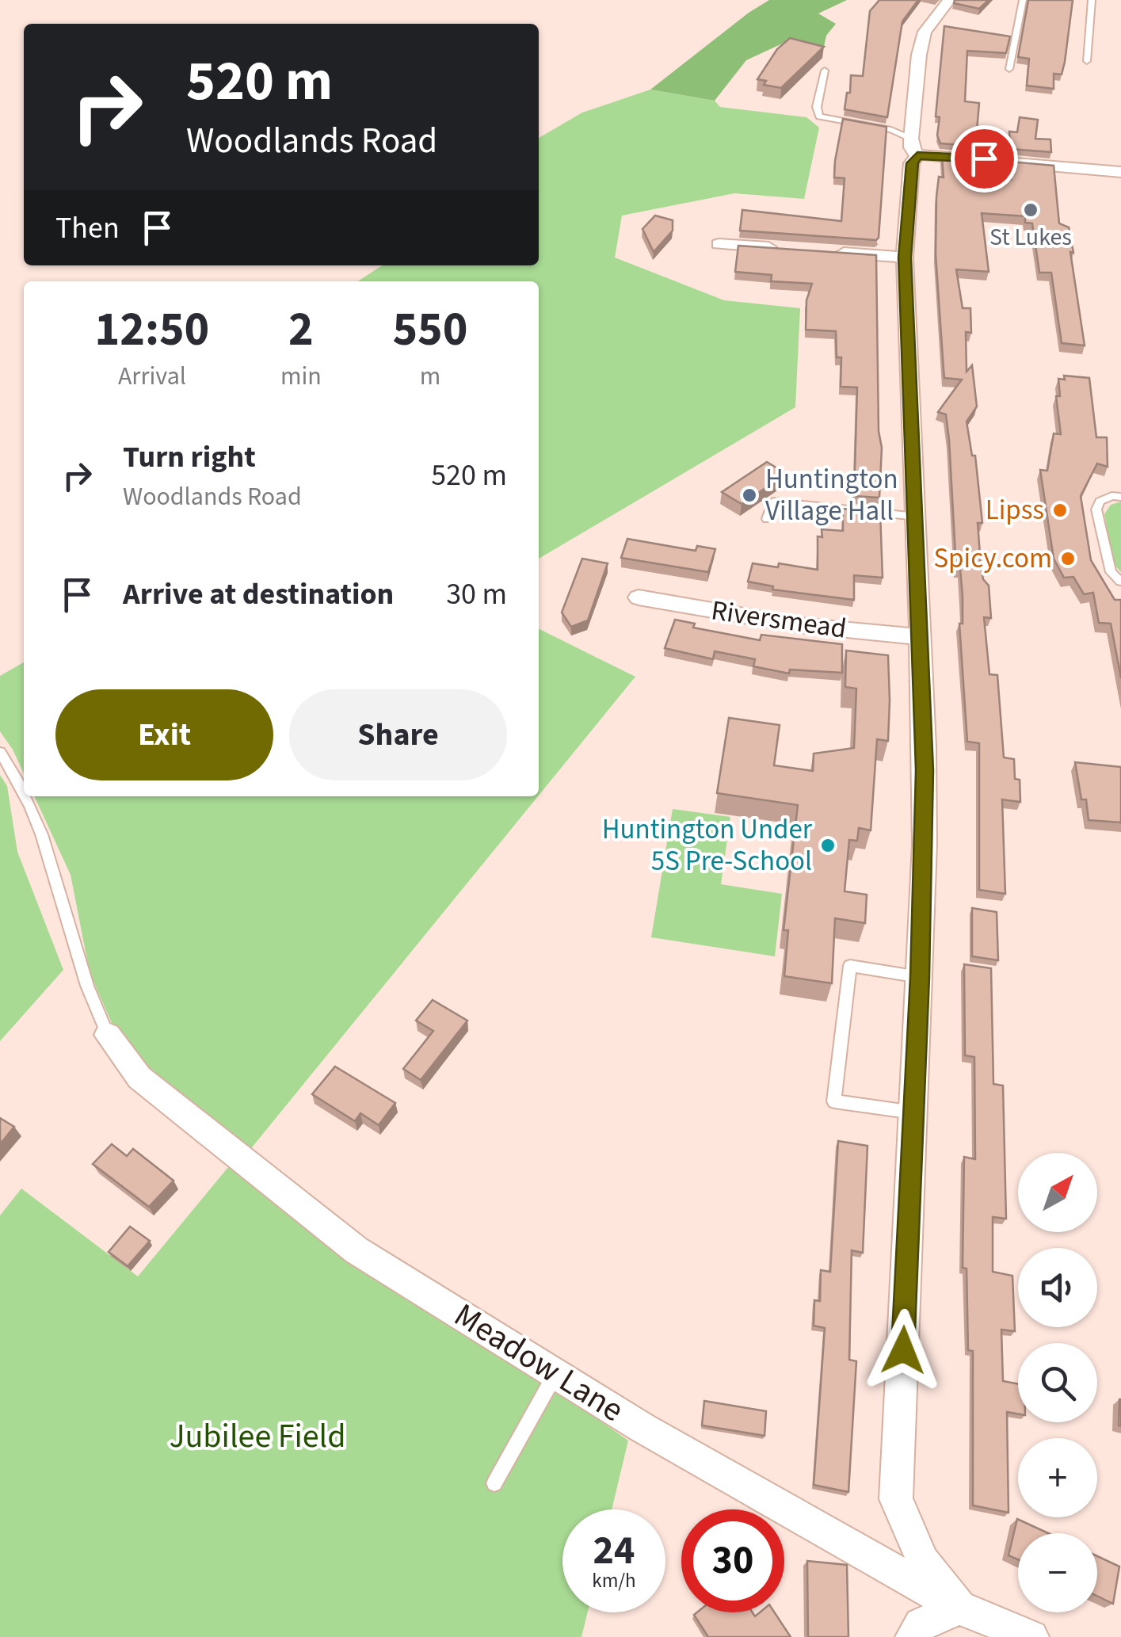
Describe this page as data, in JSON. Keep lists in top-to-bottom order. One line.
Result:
{"streets":{"street":["Riversmead","Meadow Lane"]},"parks":["Jubilee Field"],"places":["St Lukes","Huntington Village Hall","Lipss","Spicy.com","Huntington Under 5S Pre-School"],"north":"top right","page":{"turn":["520 m","Woodlands Road"],"then":"Then","eta":["12:50","Arrival","2","min","550","m"],"list":[{"name":"Turn right","note":"Woodlands Road","value":"520 m"},{"name":"Arrive at destination","value":"30 m"}],"buttons":["Exit","Share"],"map_buttons":["+","−"],"speed":"24 km/h","limit":"30"}}
